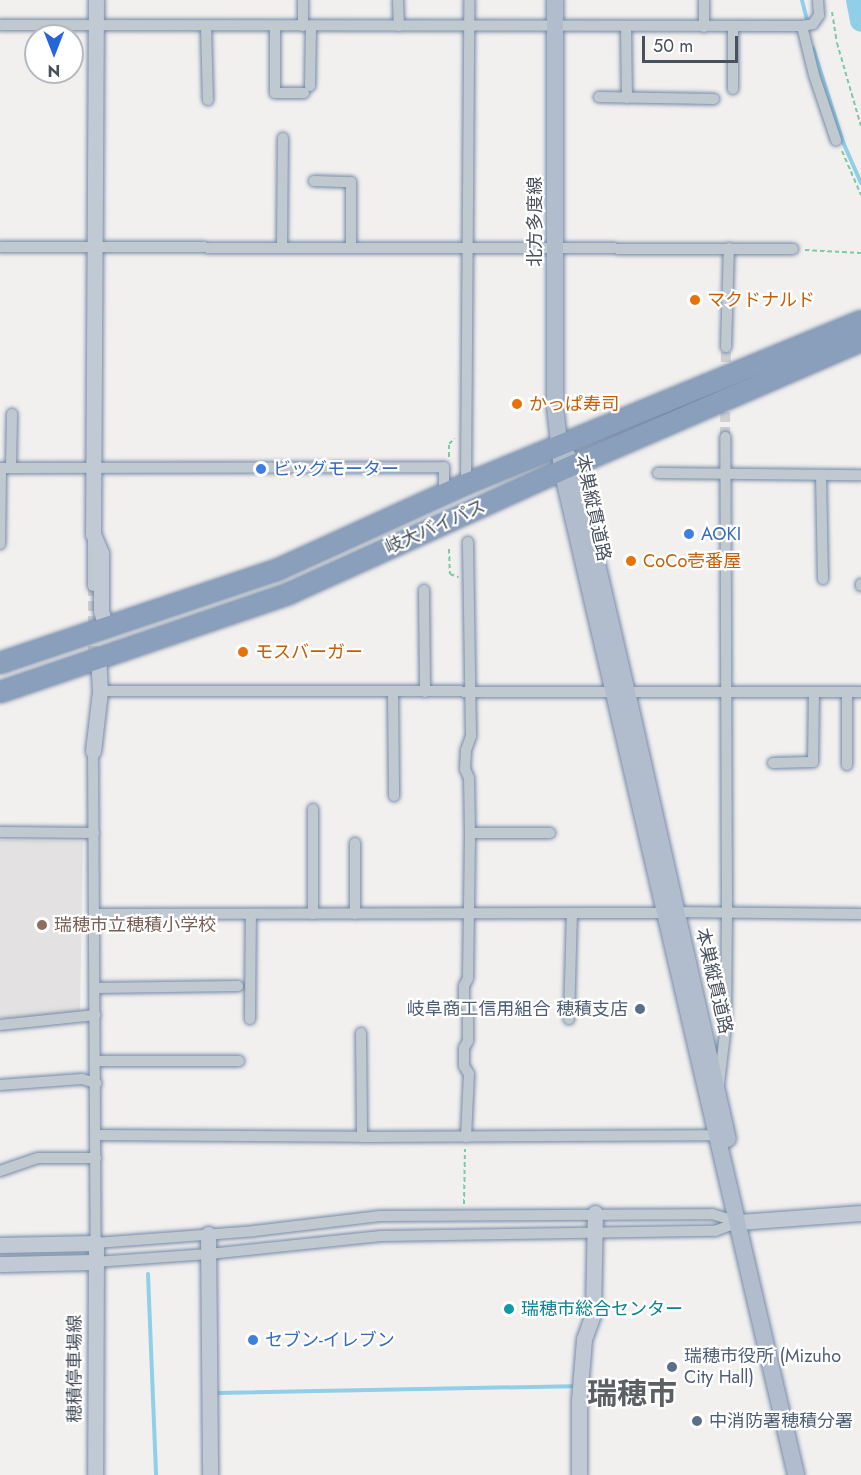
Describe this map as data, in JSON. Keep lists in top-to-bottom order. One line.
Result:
{"streets":{"highway":["岐大バイパス"],"main road":["北方多度線","本巣縦貫道路"],"street":["穂積停車場線"]},"crossings":[["北方多度線","本巣縦貫道路"],["北方多度線","岐大バイパス"],["本巣縦貫道路","岐大バイパス"]],"districts":["瑞穂市"],"places":["マクドナルド","かっぱ寿司","ビッグモーター","AOKI","CoCo壱番屋","モスバーガー","瑞穂市立穂積小学校","岐阜商工信用組合 穂積支店","瑞穂市総合センター","セブン-イレブン","瑞穂市役所 (Mizuho City Hall)","中消防署穂積分署"],"scale_bar":"50 m","north":"bottom"}
